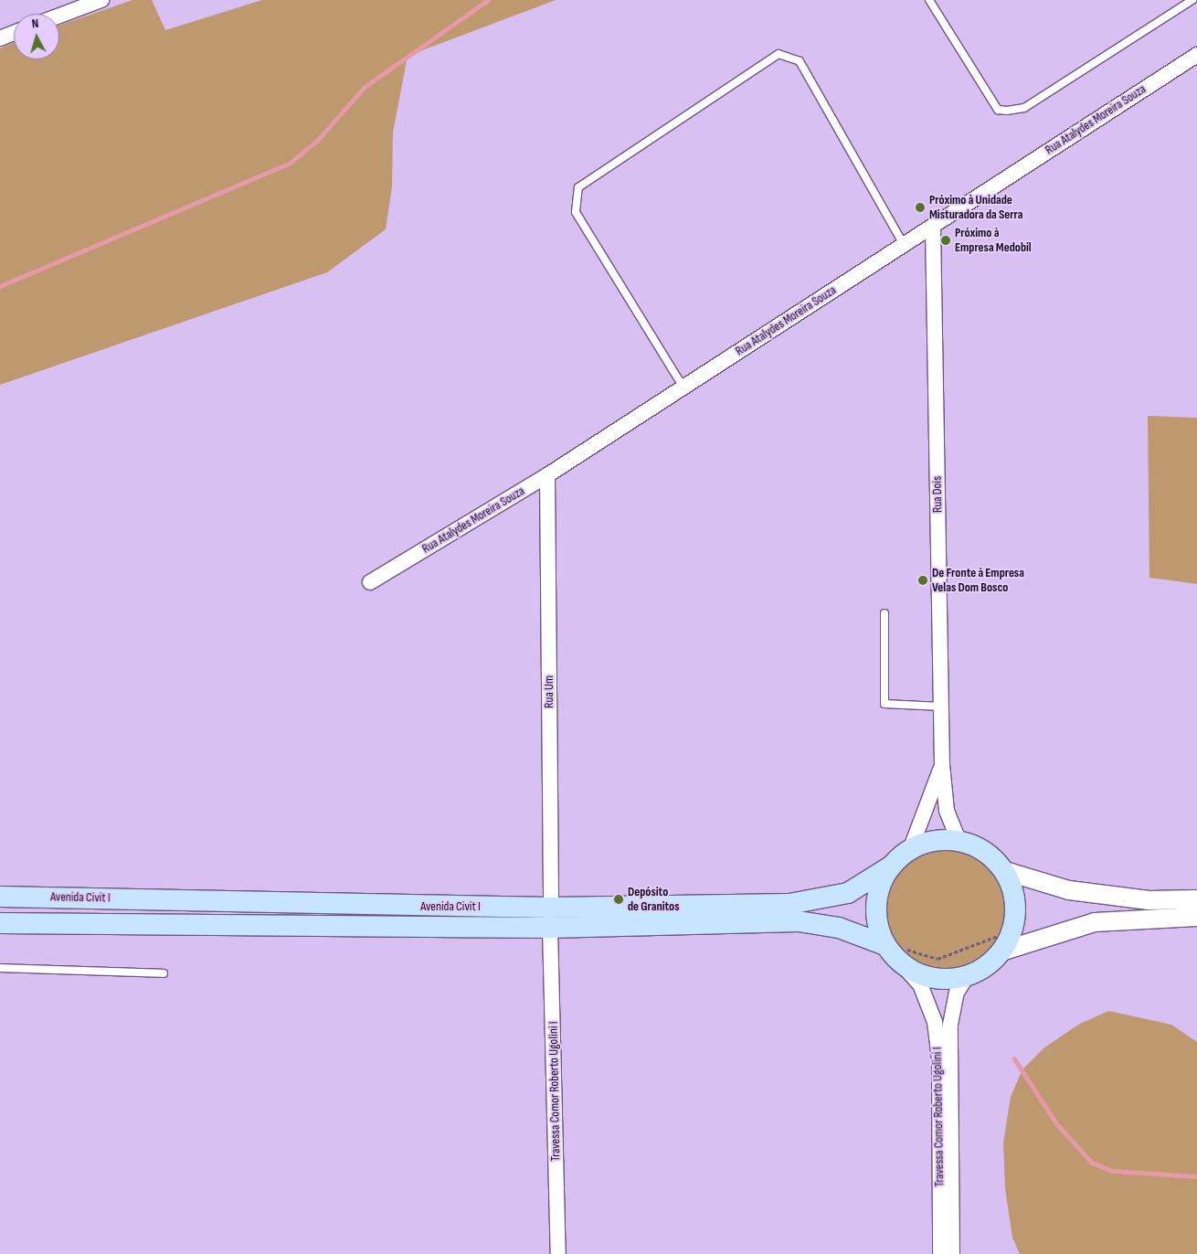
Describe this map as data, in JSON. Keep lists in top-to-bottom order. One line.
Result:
{"streets":{"main road":["Avenida Civit I"],"street":["Rua Atalydes Moreira Souza","Rua Dois","Rua Um","Travessa Comor Roberto Ugolini I"]},"crossings":[["Rua Atalydes Moreira Souza","Rua Dois"],["Rua Atalydes Moreira Souza","Rua Um"],["Rua Dois","Avenida Civit I"],["Rua Dois","Travessa Comor Roberto Ugolini I"],["Rua Um","Avenida Civit I"],["Rua Um","Travessa Comor Roberto Ugolini I"],["Avenida Civit I","Travessa Comor Roberto Ugolini I"]],"places":["Próximo à Unidade Misturadora da Serra","Próximo à Empresa Medobil","De Fronte à Empresa Velas Dom Bosco","Depósito de Granitos"],"north":"top"}
